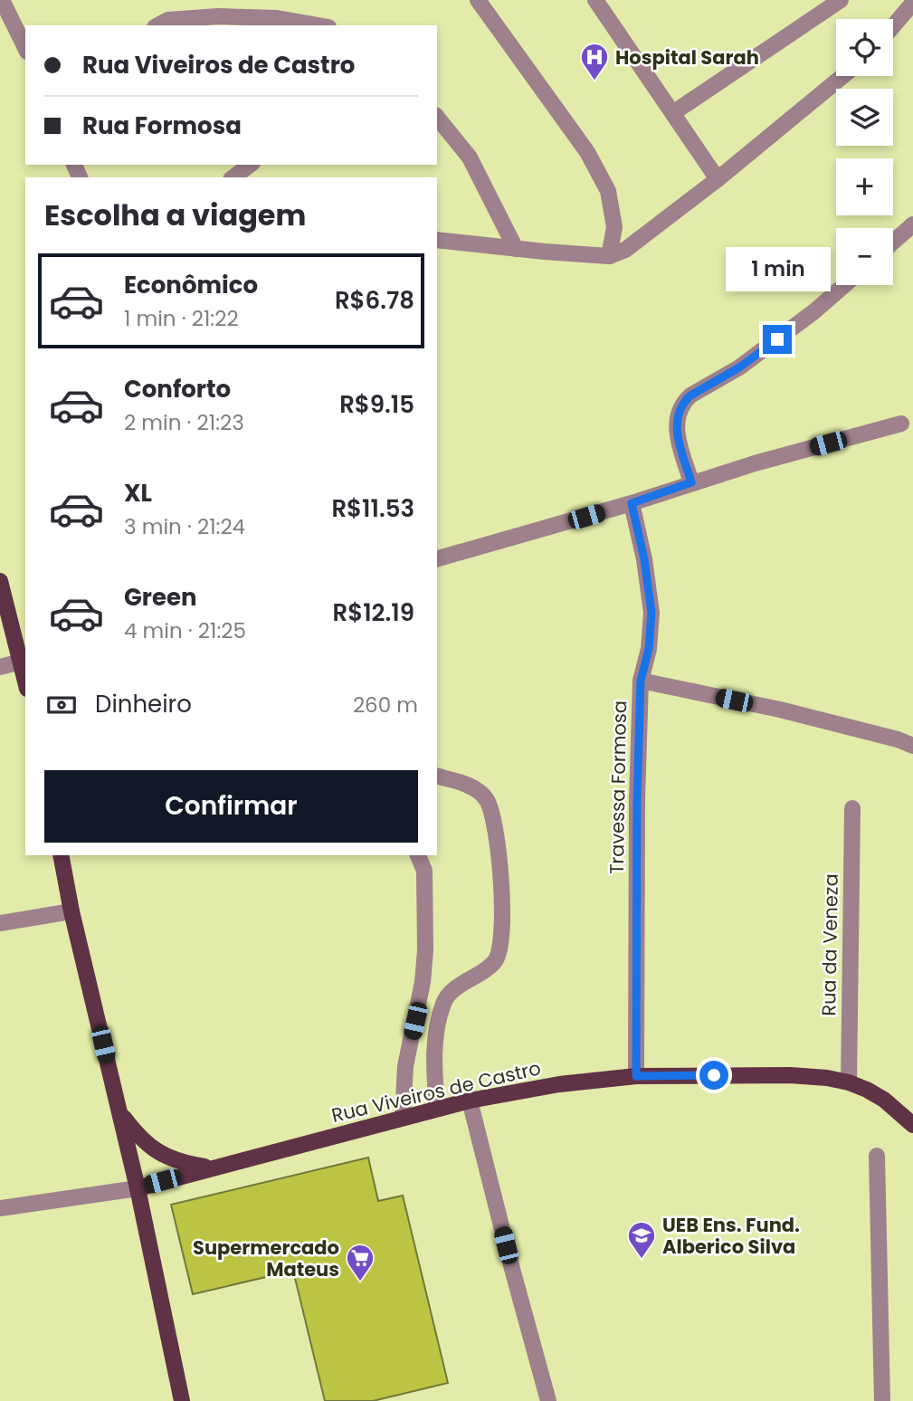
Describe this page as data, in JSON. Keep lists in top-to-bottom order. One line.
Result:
{"streets":{"main road":["Rua Viveiros de Castro"],"street":["Travessa Formosa","Rua da Veneza"]},"crossings":[["Travessa Formosa","Rua Viveiros de Castro"],["Rua da Veneza","Rua Viveiros de Castro"]],"places":{"hospital":["Hospital Sarah"],"school or university":["UEB Ens. Fund. Alberico Silva"],"supermarket":["Supermercado Mateus"]},"page":{"map_buttons":["+","−"],"banner":["Rua Viveiros de Castro","Rua Formosa"],"heading":"Escolha a viagem","bubble":"1 min","list":[{"name":"Econômico","note":"1 min · 21:22","value":"R$6.78"},{"name":"Conforto","note":"2 min · 21:23","value":"R$9.15"},{"name":"XL","note":"3 min · 21:24","value":"R$11.53"},{"name":"Green","note":"4 min · 21:25","value":"R$12.19"}],"pay":["Dinheiro","260 m"],"buttons":"Confirmar"}}
